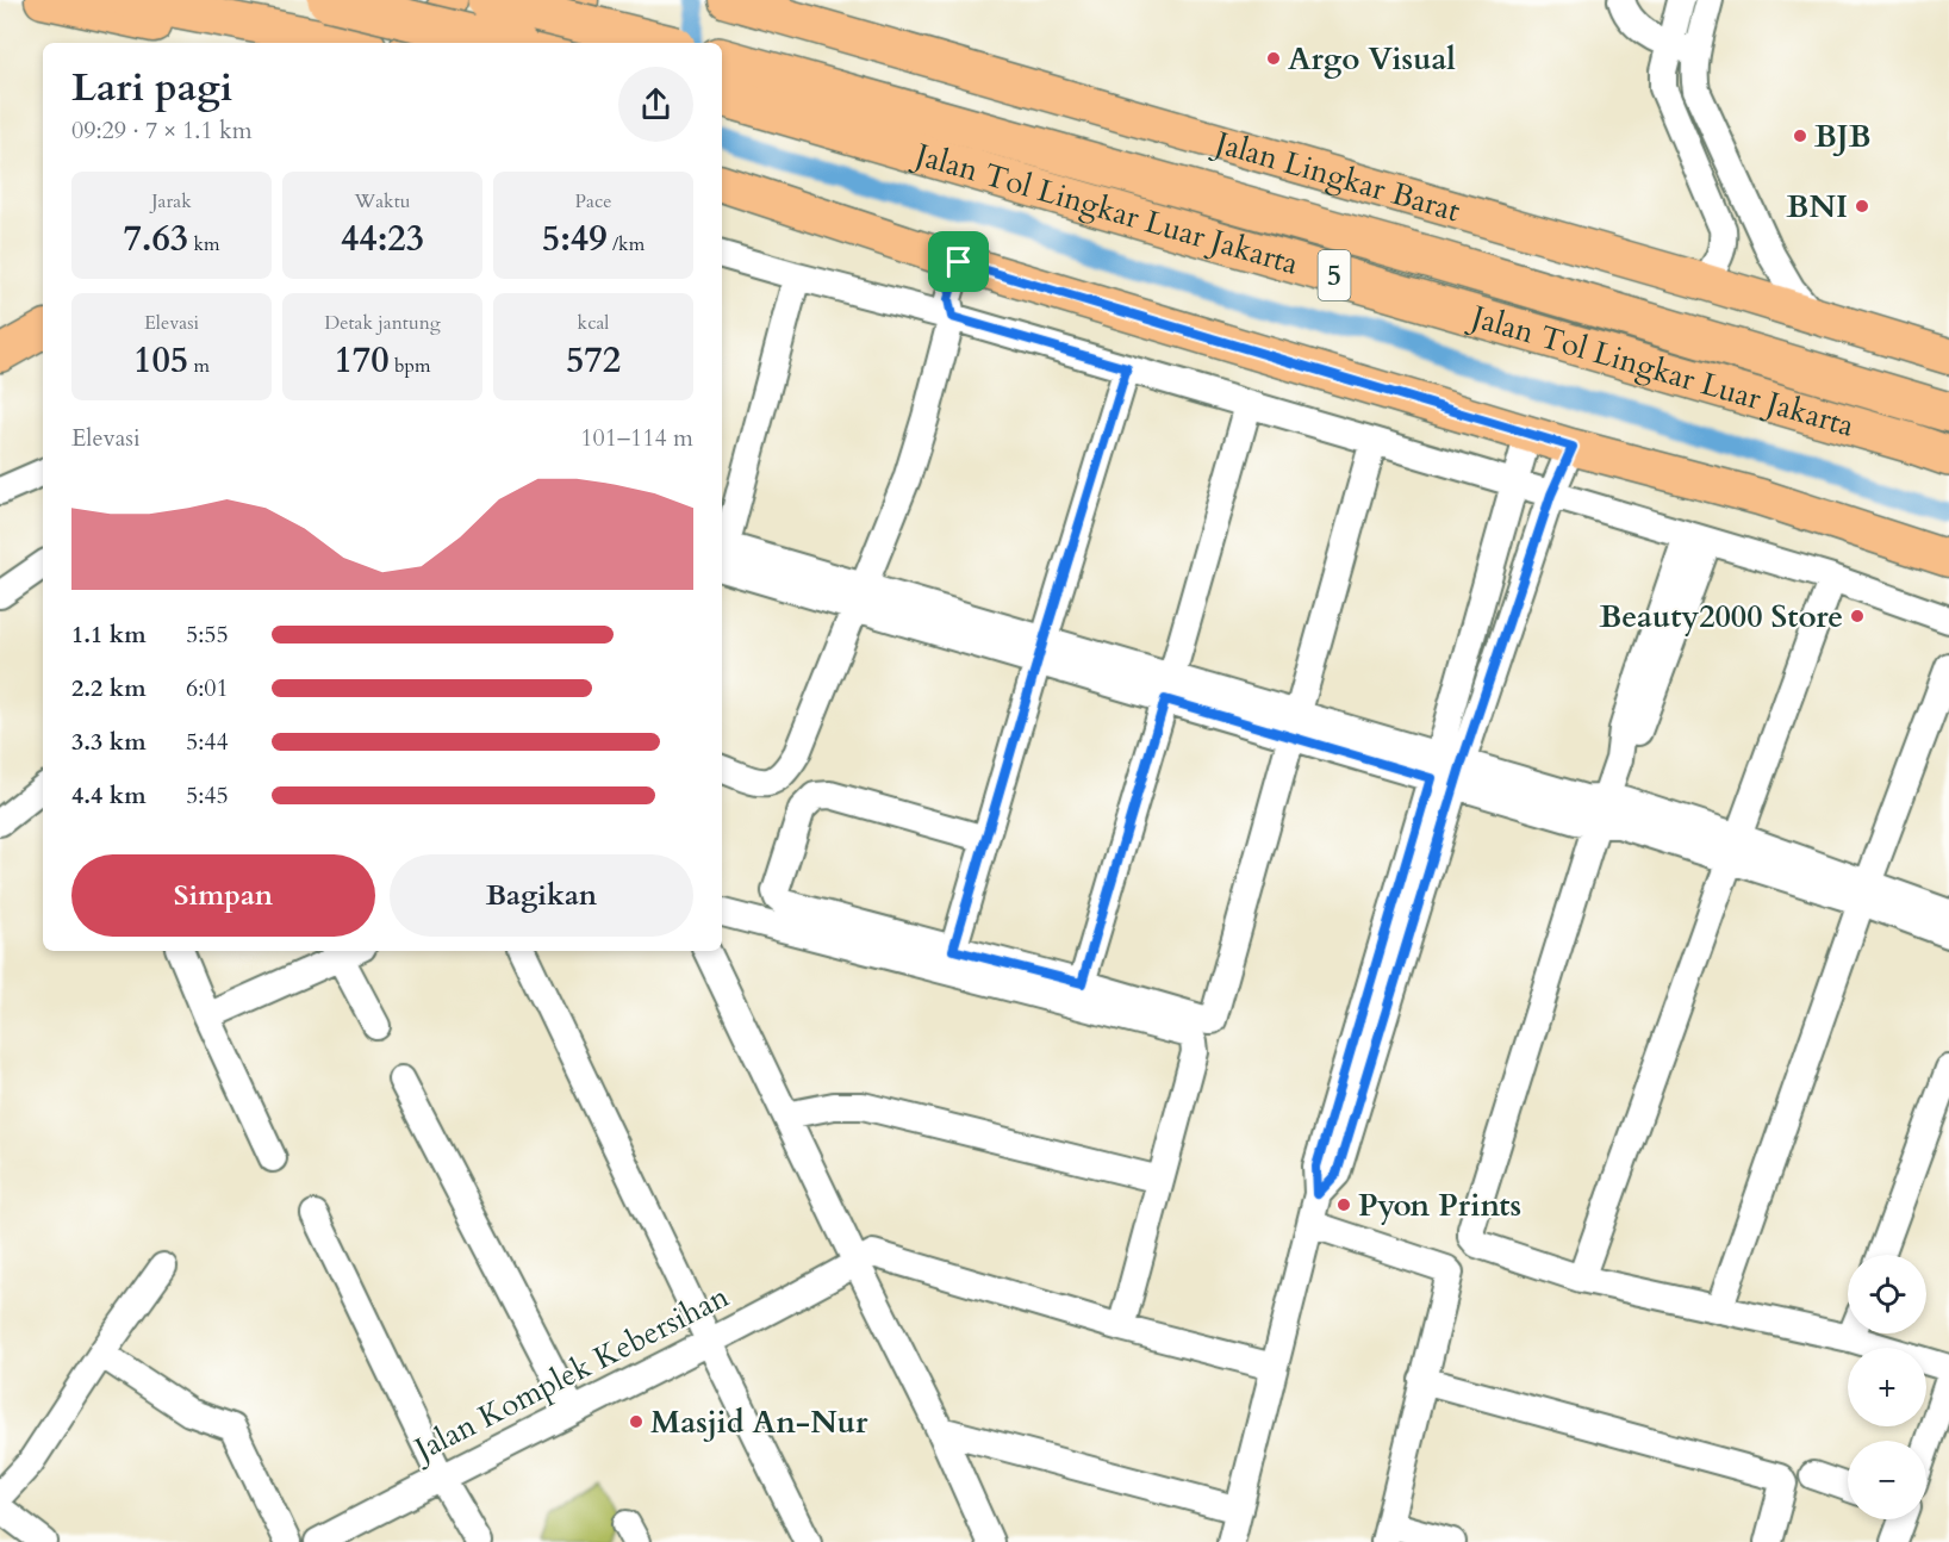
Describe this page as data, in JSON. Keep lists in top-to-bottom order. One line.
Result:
{"streets":{"highway":["Jalan Tol Lingkar Luar Jakarta","5"],"main road":["Jalan Lingkar Barat"],"street":["Jalan Komplek Kebersihan"]},"places":["Argo Visual","BJB","BNI","Beauty2000 Store","Pyon Prints","Masjid An-Nur"],"page":{"heading":["Lari pagi","09:29 · 7 × 1.1 km"],"stats":[["Jarak","7.63 km"],["Waktu","44:23"],["Pace","5:49 /km"],["Elevasi","105 m"],["Detak jantung","170 bpm"],["kcal","572"]],"chart":["Elevasi","101–114 m"],"list":[{"name":"1.1 km","note":"5:55"},{"name":"2.2 km","note":"6:01"},{"name":"3.3 km","note":"5:44"},{"name":"4.4 km","note":"5:45"}],"buttons":["Simpan","Bagikan"],"map_buttons":["+","−"]}}
